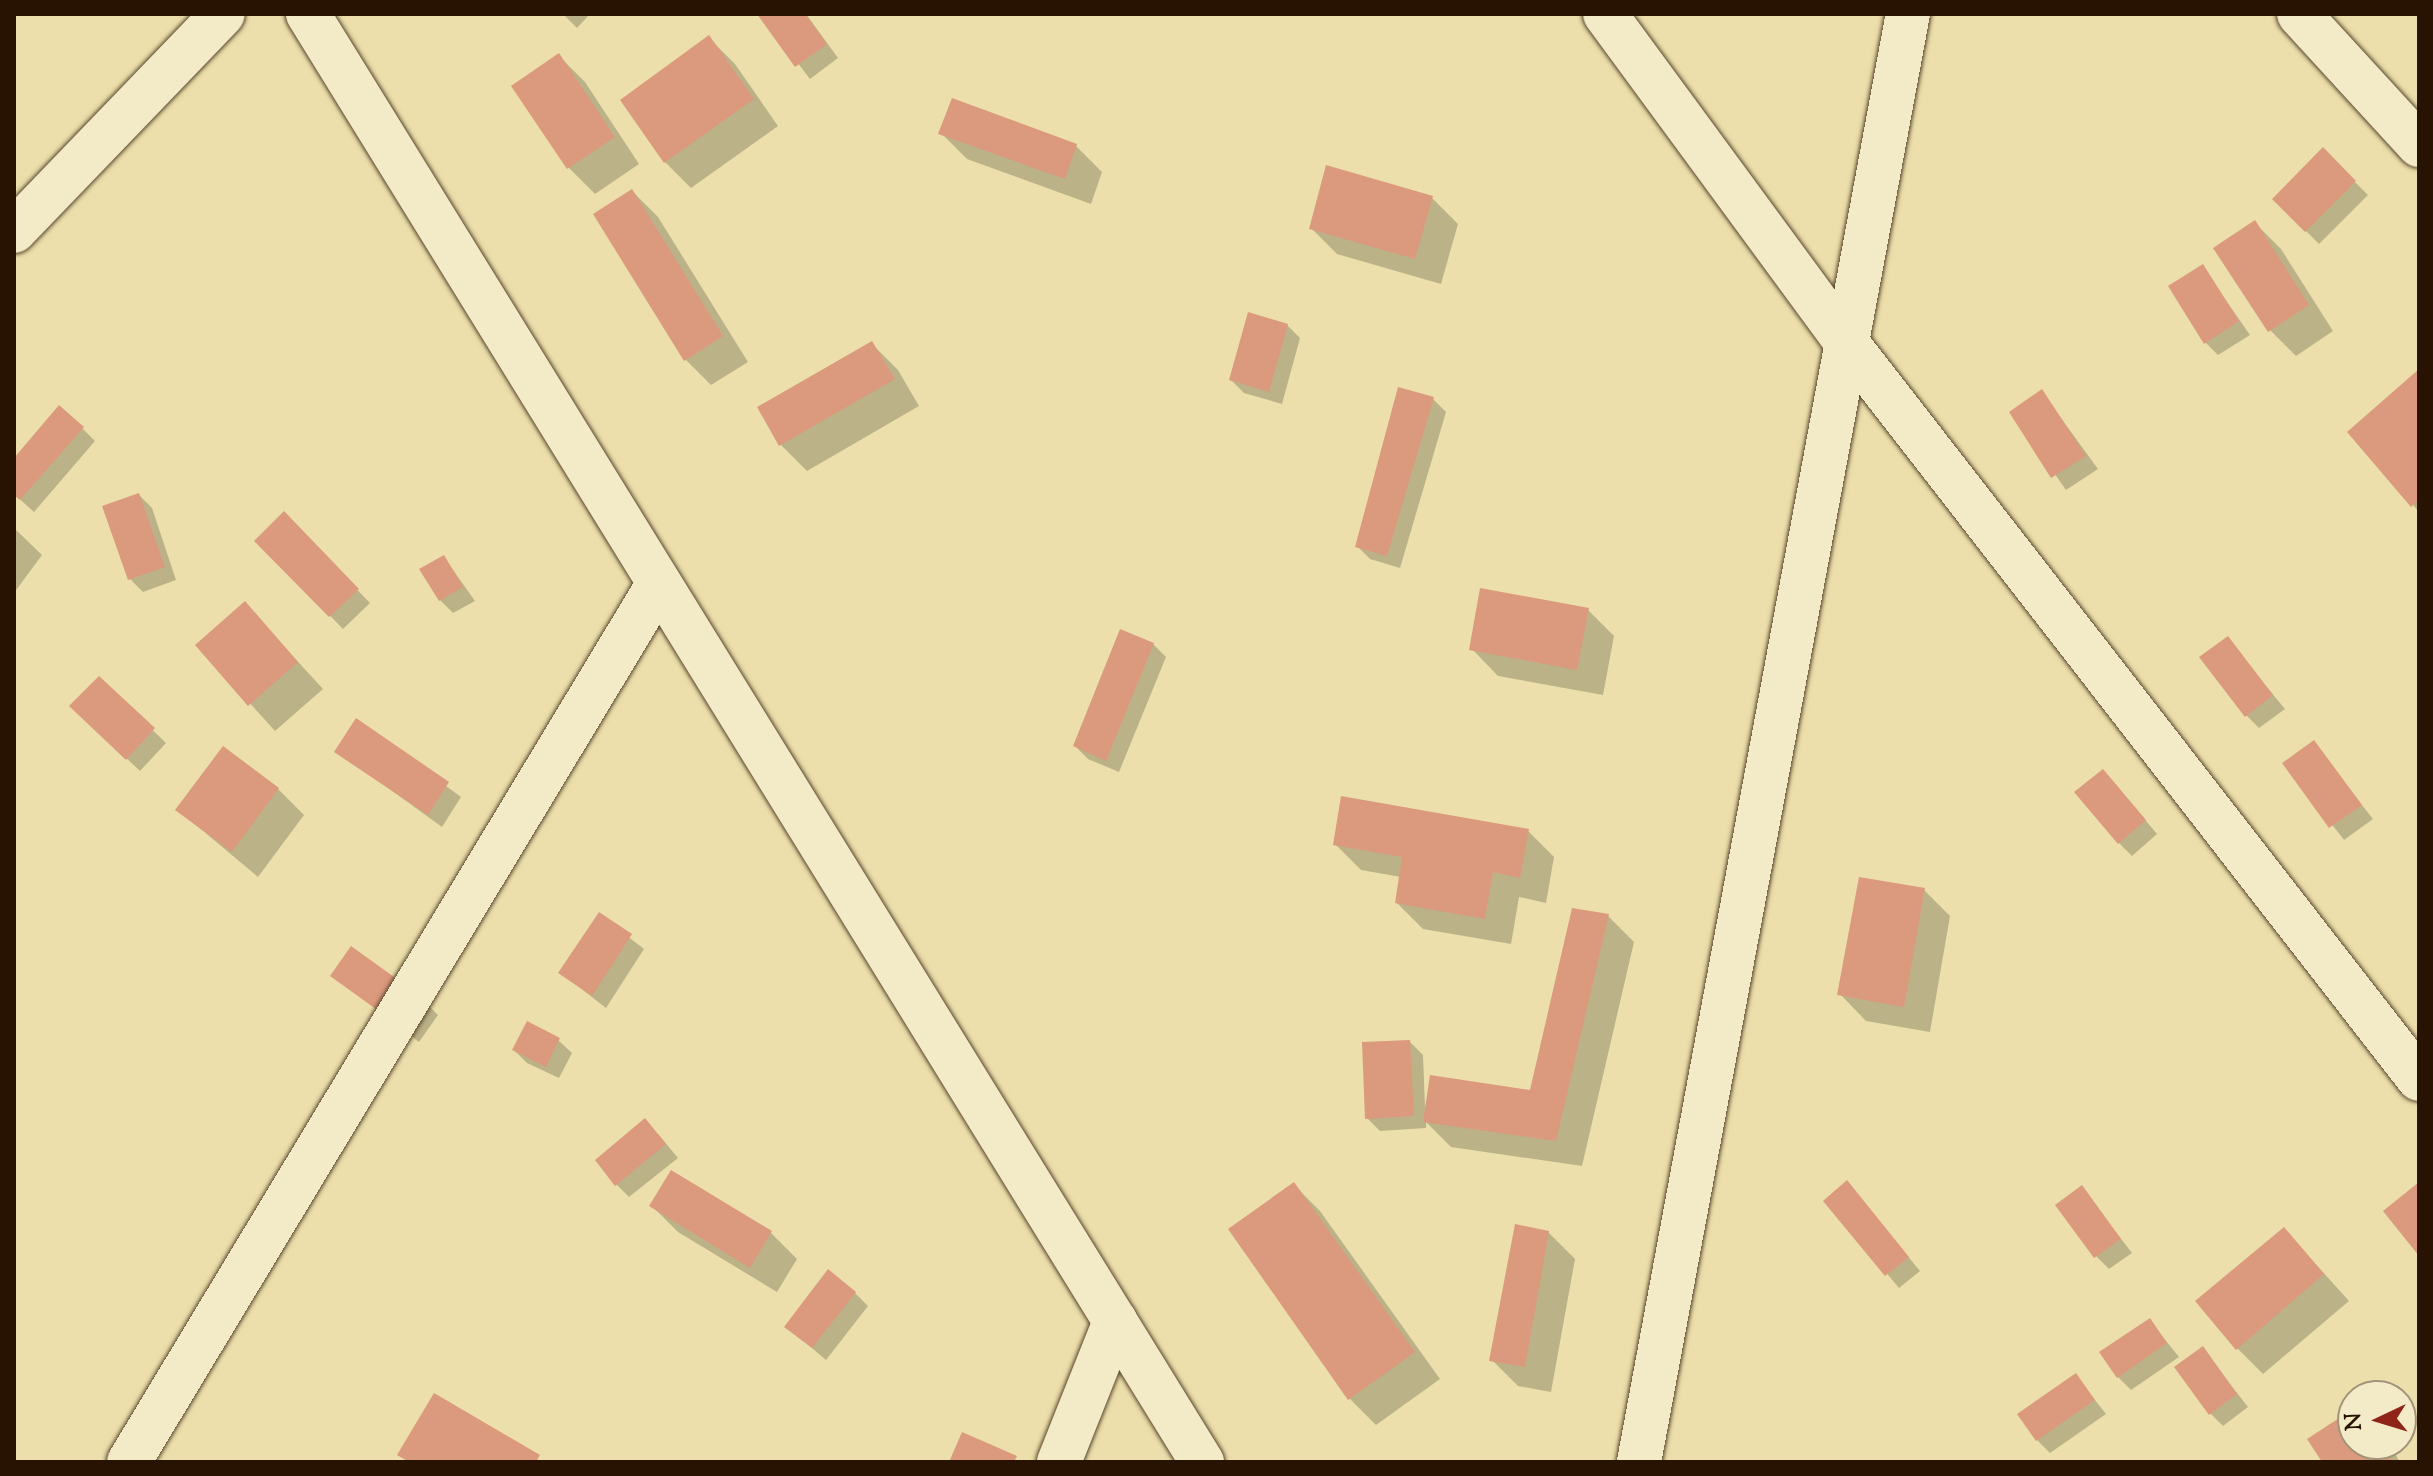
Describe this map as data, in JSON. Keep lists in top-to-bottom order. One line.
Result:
{"north":"left"}
